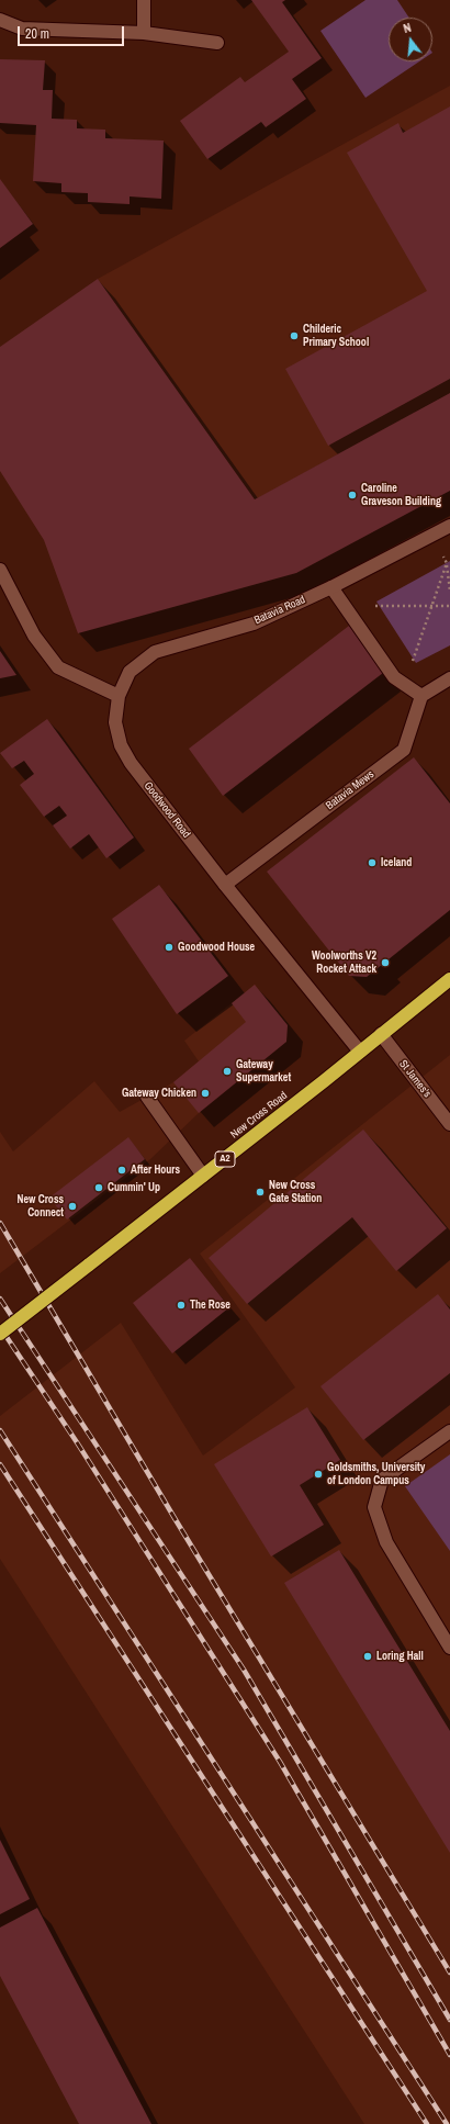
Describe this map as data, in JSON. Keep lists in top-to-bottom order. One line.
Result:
{"streets":{"highway":["New Cross Road","A2"],"street":["Batavia Road","Batavia Mews","Goodwood Road","St James's"]},"crossings":[["Batavia Road","Goodwood Road"],["Batavia Mews","Goodwood Road"],["Goodwood Road","New Cross Road"],["St James's","New Cross Road"]],"places":["Childeric Primary School","Caroline Graveson Building","Iceland","Goodwood House","Woolworths V2 Rocket Attack","Gateway Supermarket","Gateway Chicken","After Hours","Cummin' Up","New Cross Gate Station","New Cross Connect","The Rose","Goldsmiths, University of London Campus","Loring Hall"],"scale_bar":"20 m","north":"top"}
